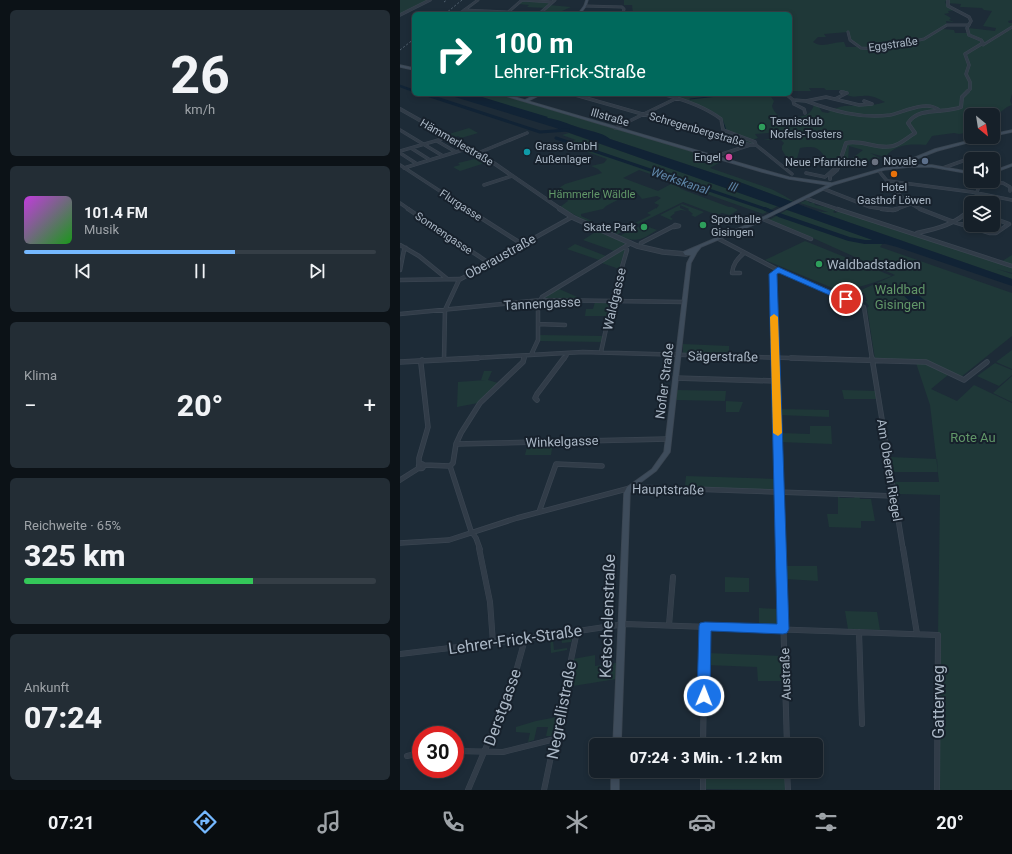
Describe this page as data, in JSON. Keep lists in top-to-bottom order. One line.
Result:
{"streets":{"main road":["Illstraße","Nofler Straße","Ketschelenstraße"],"street":["Eggstraße","Schregenbergstraße","Hämmerlestraße","Flurgasse","Sonnengasse","Oberaustraße","Waldgasse","Tannengasse","Sägerstraße","Winkelgasse","Am Oberen Riegel","Hauptstraße","Lehrer-Frick-Straße","Austraße","Gatterweg","Derstgasse","Negrellistraße"]},"crossings":[["Hämmerlestraße","Oberaustraße"],["Hämmerlestraße","Nofler Straße"],["Flurgasse","Oberaustraße"],["Sonnengasse","Oberaustraße"],["Oberaustraße","Tannengasse"],["Oberaustraße","Sägerstraße"],["Waldgasse","Tannengasse"],["Waldgasse","Sägerstraße"],["Tannengasse","Nofler Straße"],["Sägerstraße","Nofler Straße"],["Sägerstraße","Am Oberen Riegel"],["Sägerstraße","Austraße"],["Nofler Straße","Winkelgasse"],["Nofler Straße","Hauptstraße"],["Nofler Straße","Ketschelenstraße"],["Am Oberen Riegel","Hauptstraße"],["Am Oberen Riegel","Lehrer-Frick-Straße"],["Am Oberen Riegel","Austraße"],["Am Oberen Riegel","Gatterweg"],["Hauptstraße","Ketschelenstraße"],["Hauptstraße","Austraße"],["Ketschelenstraße","Lehrer-Frick-Straße"],["Lehrer-Frick-Straße","Austraße"],["Lehrer-Frick-Straße","Gatterweg"],["Lehrer-Frick-Straße","Derstgasse"],["Lehrer-Frick-Straße","Negrellistraße"],["Derstgasse","Negrellistraße"]],"water":["Werkskanal","Ill"],"parks":["Hämmerle Wäldle","Waldbad Gisingen","Rote Au"],"places":["Tennisclub Nofels-Tosters","Grass GmbH Außenlager","Engel","Novale","Neue Pfarrkirche","Hotel Gasthof Löwen","Sporthalle Gisingen","Skate Park","Waldbadstadion"],"north":"bottom right","page":{"tile":[["26","km/h"],"Klima",["Reichweite · 65%","325 km"],["Ankunft","07:24"]],"turn":["100 m","Lehrer-Frick-Straße"],"song":["101.4 FM","Musik"],"heat":["−","20°","+"],"limit":"30","trip":"07:24 · 3 Min. · 1.2 km","tabs":["07:21","20°"]}}
